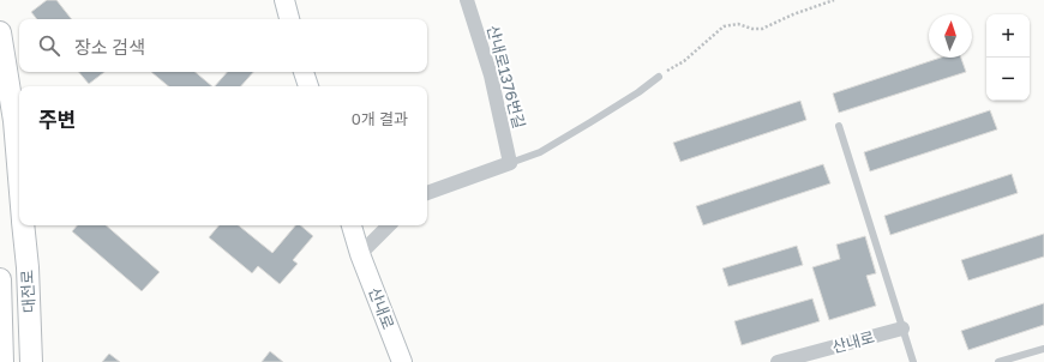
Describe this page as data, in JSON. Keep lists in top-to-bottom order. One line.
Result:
{"streets":{"main road":["대전로","산내로"],"street":["산내로1376번길"]},"north":"top","page":{"map_buttons":["+","−"],"search":"장소 검색","heading":["주변","0개 결과"]}}
